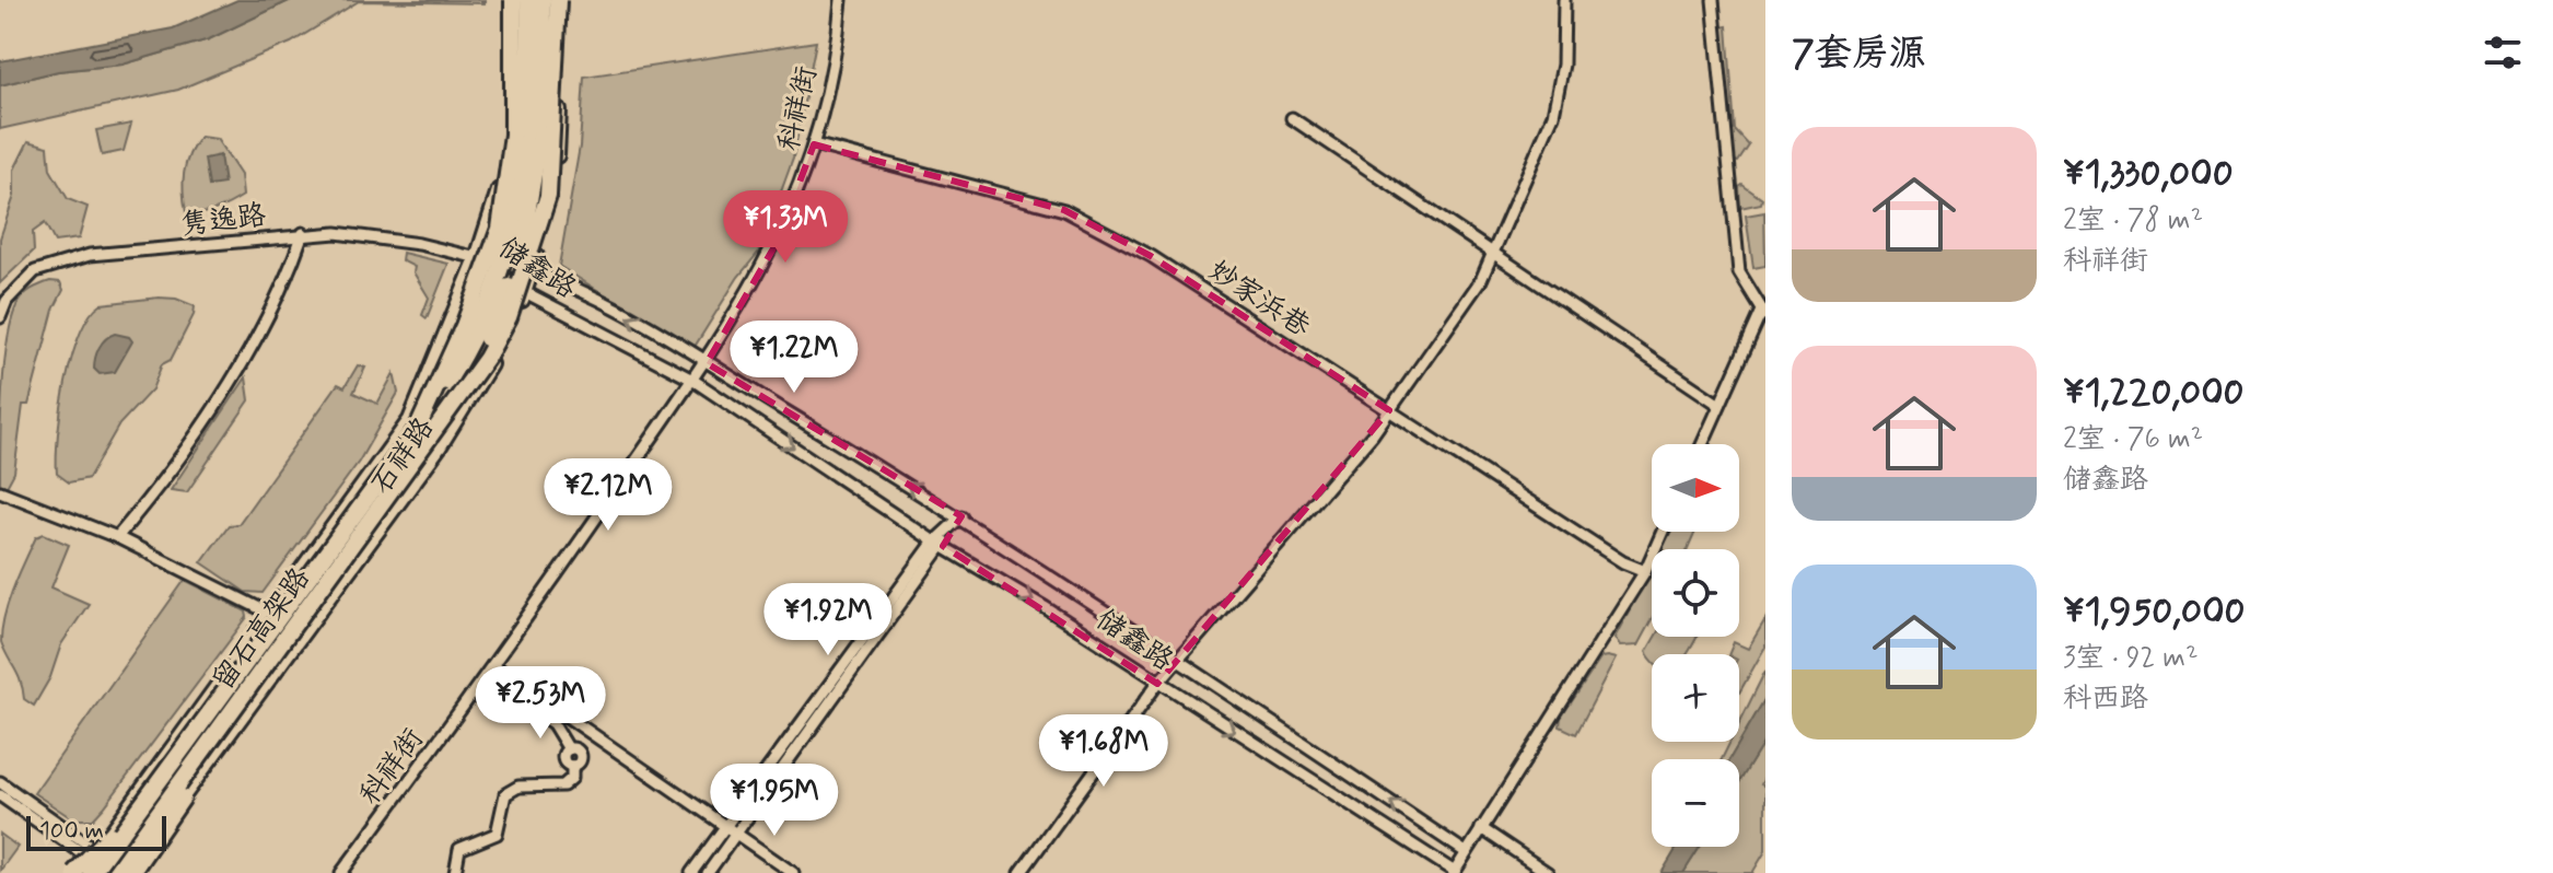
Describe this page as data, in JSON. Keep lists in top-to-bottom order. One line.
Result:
{"streets":{"highway":["留石高架路"],"main road":["石祥路"],"street":["科祥街","隽逸路","储鑫路","妙家浜巷"]},"crossings":[["科祥街","储鑫路"],["科祥街","妙家浜巷"],["隽逸路","储鑫路"],["隽逸路","石祥路"],["储鑫路","石祥路"],["石祥路","留石高架路"]],"scale_bar":"100 m","north":"right","page":{"heading":"7套房源","list":[{"name":"¥1,330,000","note":"2室 · 78 m² · 科祥街"},{"name":"¥1,220,000","note":"2室 · 76 m² · 储鑫路"},{"name":"¥1,950,000","note":"3室 · 92 m² · 科西路"}],"price":["¥1.33M","¥1.22M","¥2.12M","¥1.92M","¥2.53M","¥1.68M","¥1.95M"],"map_buttons":["+","−"],"scale":"100 m"}}
